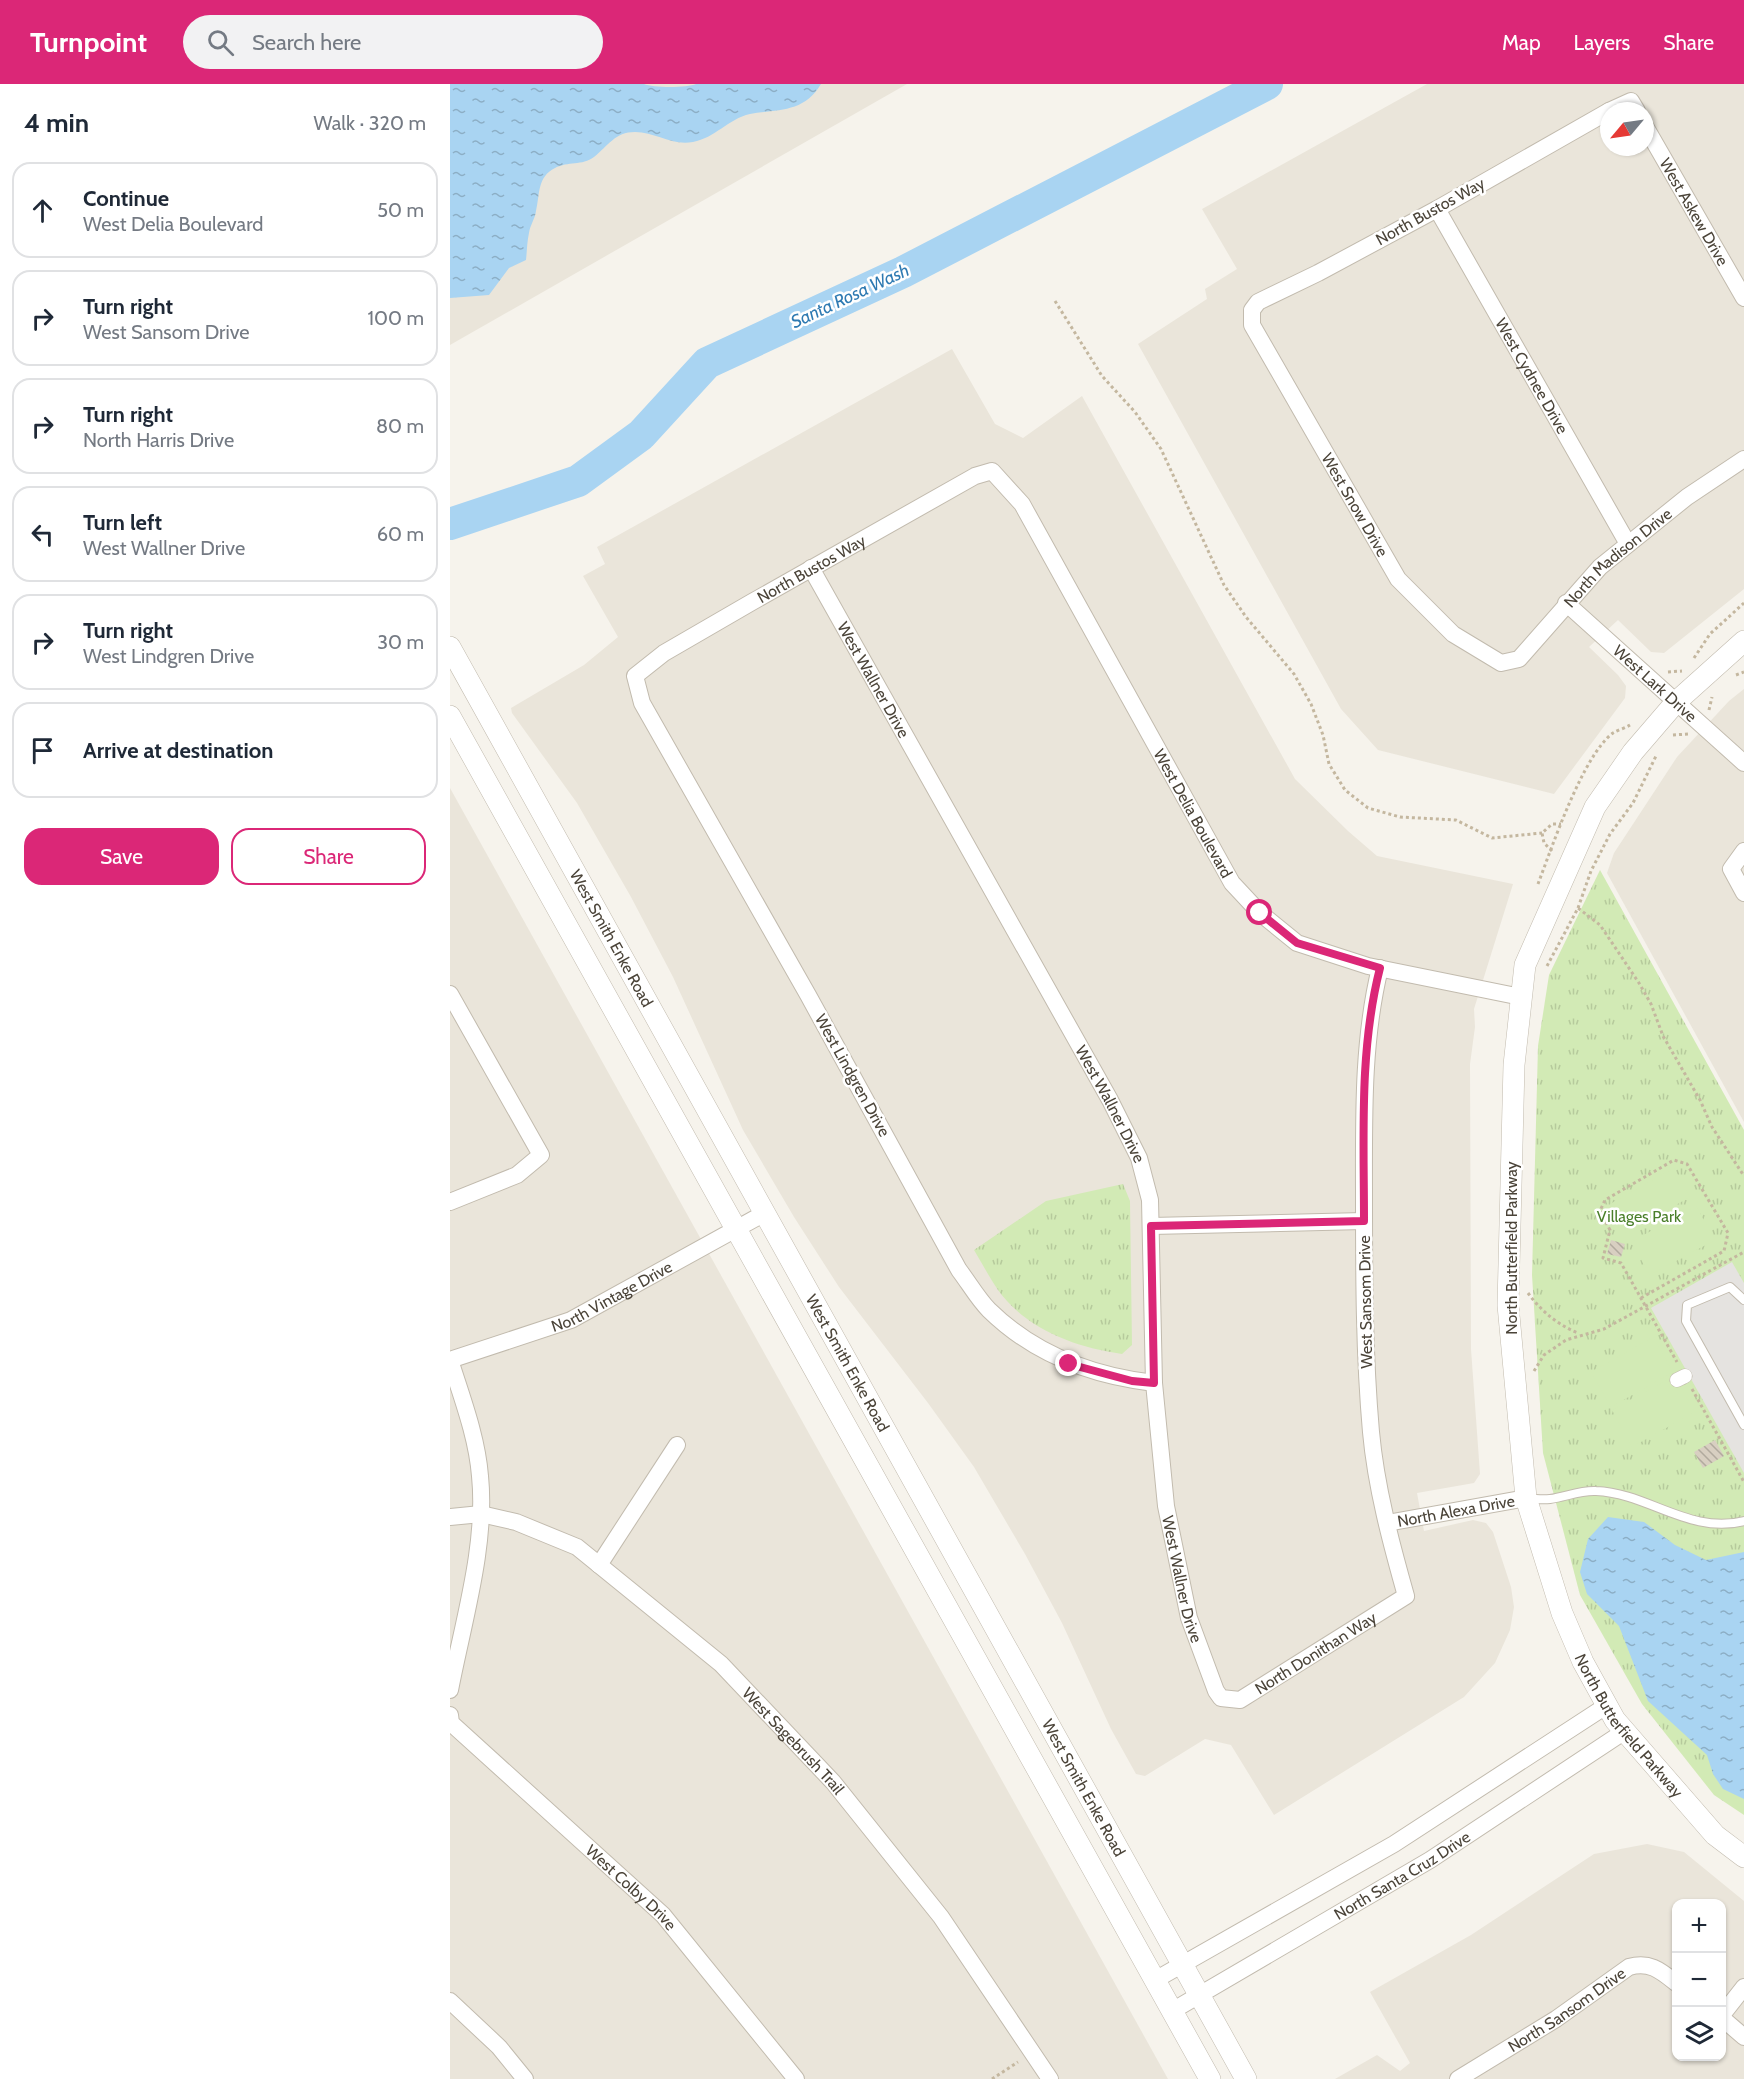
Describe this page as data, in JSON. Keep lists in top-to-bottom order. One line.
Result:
{"streets":{"street":["North Bustos Way","West Askew Drive","West Cydnee Drive","West Snow Drive","North Madison Drive","West Wallner Drive","West Lark Drive","West Delia Boulevard","West Smith Enke Road","West Lindgren Drive","North Butterfield Parkway","North Vintage Drive","West Sansom Drive","North Alexa Drive","North Donithan Way","West Sagebrush Trail","North Santa Cruz Drive","West Colby Drive","North Sansom Drive"]},"crossings":[["North Bustos Way","West Cydnee Drive"],["North Bustos Way","West Snow Drive"],["North Bustos Way","West Wallner Drive"],["North Bustos Way","West Delia Boulevard"],["North Bustos Way","West Lindgren Drive"],["West Cydnee Drive","North Madison Drive"],["West Snow Drive","North Madison Drive"],["North Madison Drive","West Lark Drive"],["West Wallner Drive","West Lindgren Drive"],["West Wallner Drive","North Donithan Way"],["West Lark Drive","North Butterfield Parkway"],["West Delia Boulevard","North Butterfield Parkway"],["West Delia Boulevard","West Sansom Drive"],["West Smith Enke Road","North Vintage Drive"],["West Smith Enke Road","North Santa Cruz Drive"],["North Butterfield Parkway","North Alexa Drive"],["North Butterfield Parkway","North Santa Cruz Drive"],["West Sansom Drive","North Alexa Drive"],["West Sansom Drive","North Donithan Way"]],"water":["Santa Rosa Wash"],"parks":["Villages Park"],"north":"bottom left","page":{"header":"Turnpoint","search":"Search here","nav":["Map","Layers","Share"],"heading":["4 min","Walk · 320 m"],"list":[["Continue","West Delia Boulevard","50 m"],["Turn right","West Sansom Drive","100 m"],["Turn right","North Harris Drive","80 m"],["Turn left","West Wallner Drive","60 m"],["Turn right","West Lindgren Drive","30 m"],"Arrive at destination"],"buttons":["Save","Share"],"map_buttons":["+","−"]}}
